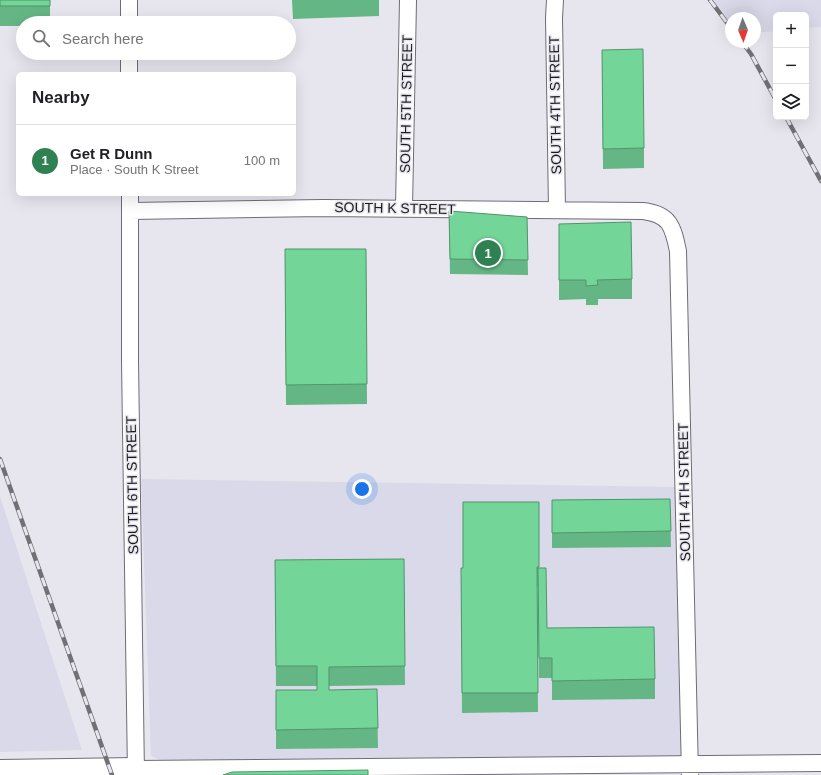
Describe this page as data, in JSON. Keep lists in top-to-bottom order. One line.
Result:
{"streets":{"street":["SOUTH 5TH STREET","SOUTH 4TH STREET","SOUTH K STREET","SOUTH 6TH STREET"]},"crossings":[["SOUTH 5TH STREET","SOUTH K STREET"],["SOUTH 4TH STREET","SOUTH K STREET"],["SOUTH K STREET","SOUTH 6TH STREET"]],"north":"bottom","page":{"map_buttons":["+","−"],"search":"Search here","heading":"Nearby","list":[{"mark":"1","name":"Get R Dunn","note":"Place · South K Street","value":"100 m"}],"pins":"1"}}
